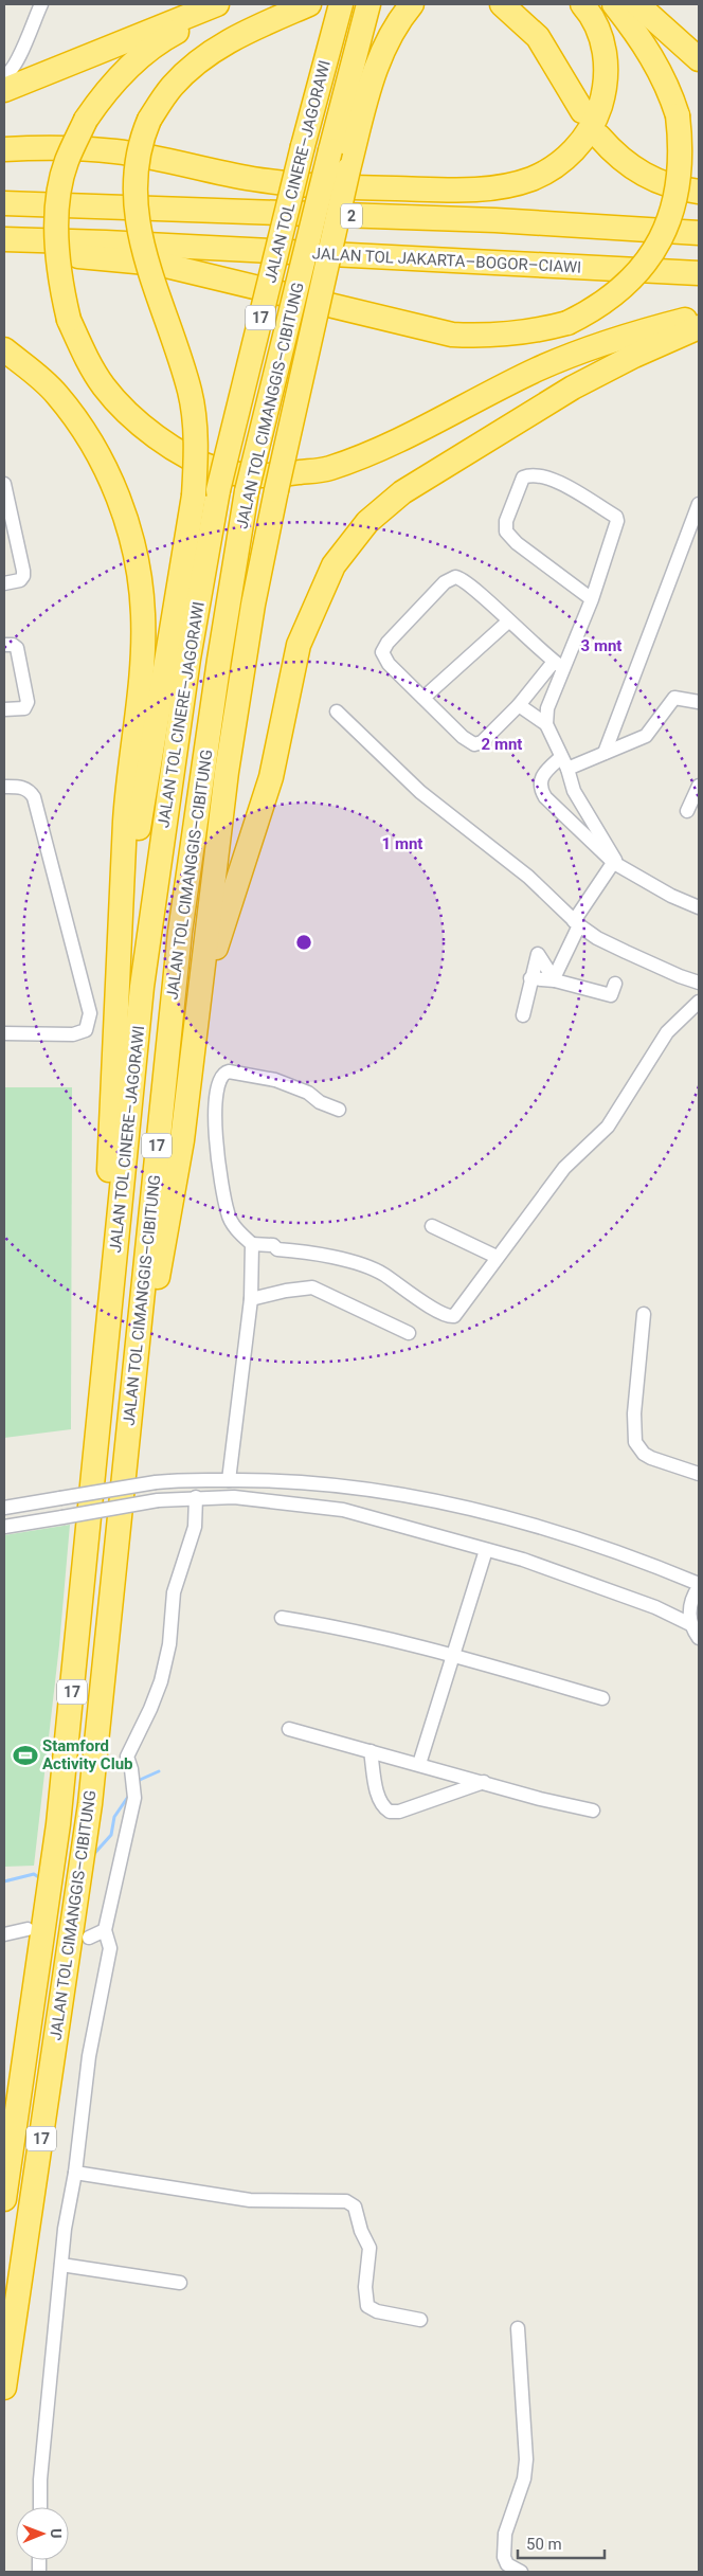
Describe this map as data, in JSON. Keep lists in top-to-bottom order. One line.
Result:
{"streets":{"highway":["JALAN TOL CINERE–JAGORAWI","2","JALAN TOL JAKARTA–BOGOR–CIAWI","17","JALAN TOL CIMANGGIS–CIBITUNG"]},"crossings":[["JALAN TOL CINERE–JAGORAWI","JALAN TOL CIMANGGIS–CIBITUNG"]],"places":{"sports":["Stamford Activity Club"]},"scale_bar":"50 m","north":"right","rings":["3 mnt","2 mnt","1 mnt"]}
